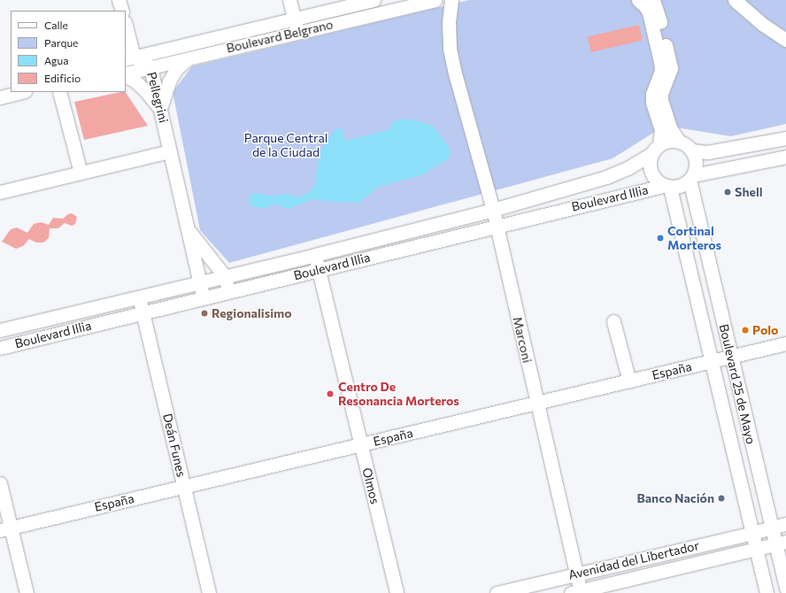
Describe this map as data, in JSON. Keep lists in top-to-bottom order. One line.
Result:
{"streets":{"street":["Boulevard Belgrano","Pellegrini","Boulevard Illia","Marconi","España","Boulevard 25 de Mayo","Deán Funes","Olmos","Avenidad del Libertador"]},"crossings":[["Boulevard Belgrano","Pellegrini"],["Boulevard Illia","Marconi"],["Boulevard Illia","Boulevard 25 de Mayo"],["Boulevard Illia","Deán Funes"],["Boulevard Illia","Olmos"],["Marconi","España"],["Marconi","Avenidad del Libertador"],["España","Boulevard 25 de Mayo"],["España","Deán Funes"],["España","Olmos"],["Boulevard 25 de Mayo","Avenidad del Libertador"]],"parks":["Parque Central de la Ciudad"],"places":["Shell","Cortinal Morteros","Regionalisimo","Polo","Centro De Resonancia Morteros","Banco Nación"],"legend":["Calle","Parque","Agua","Edificio"]}
